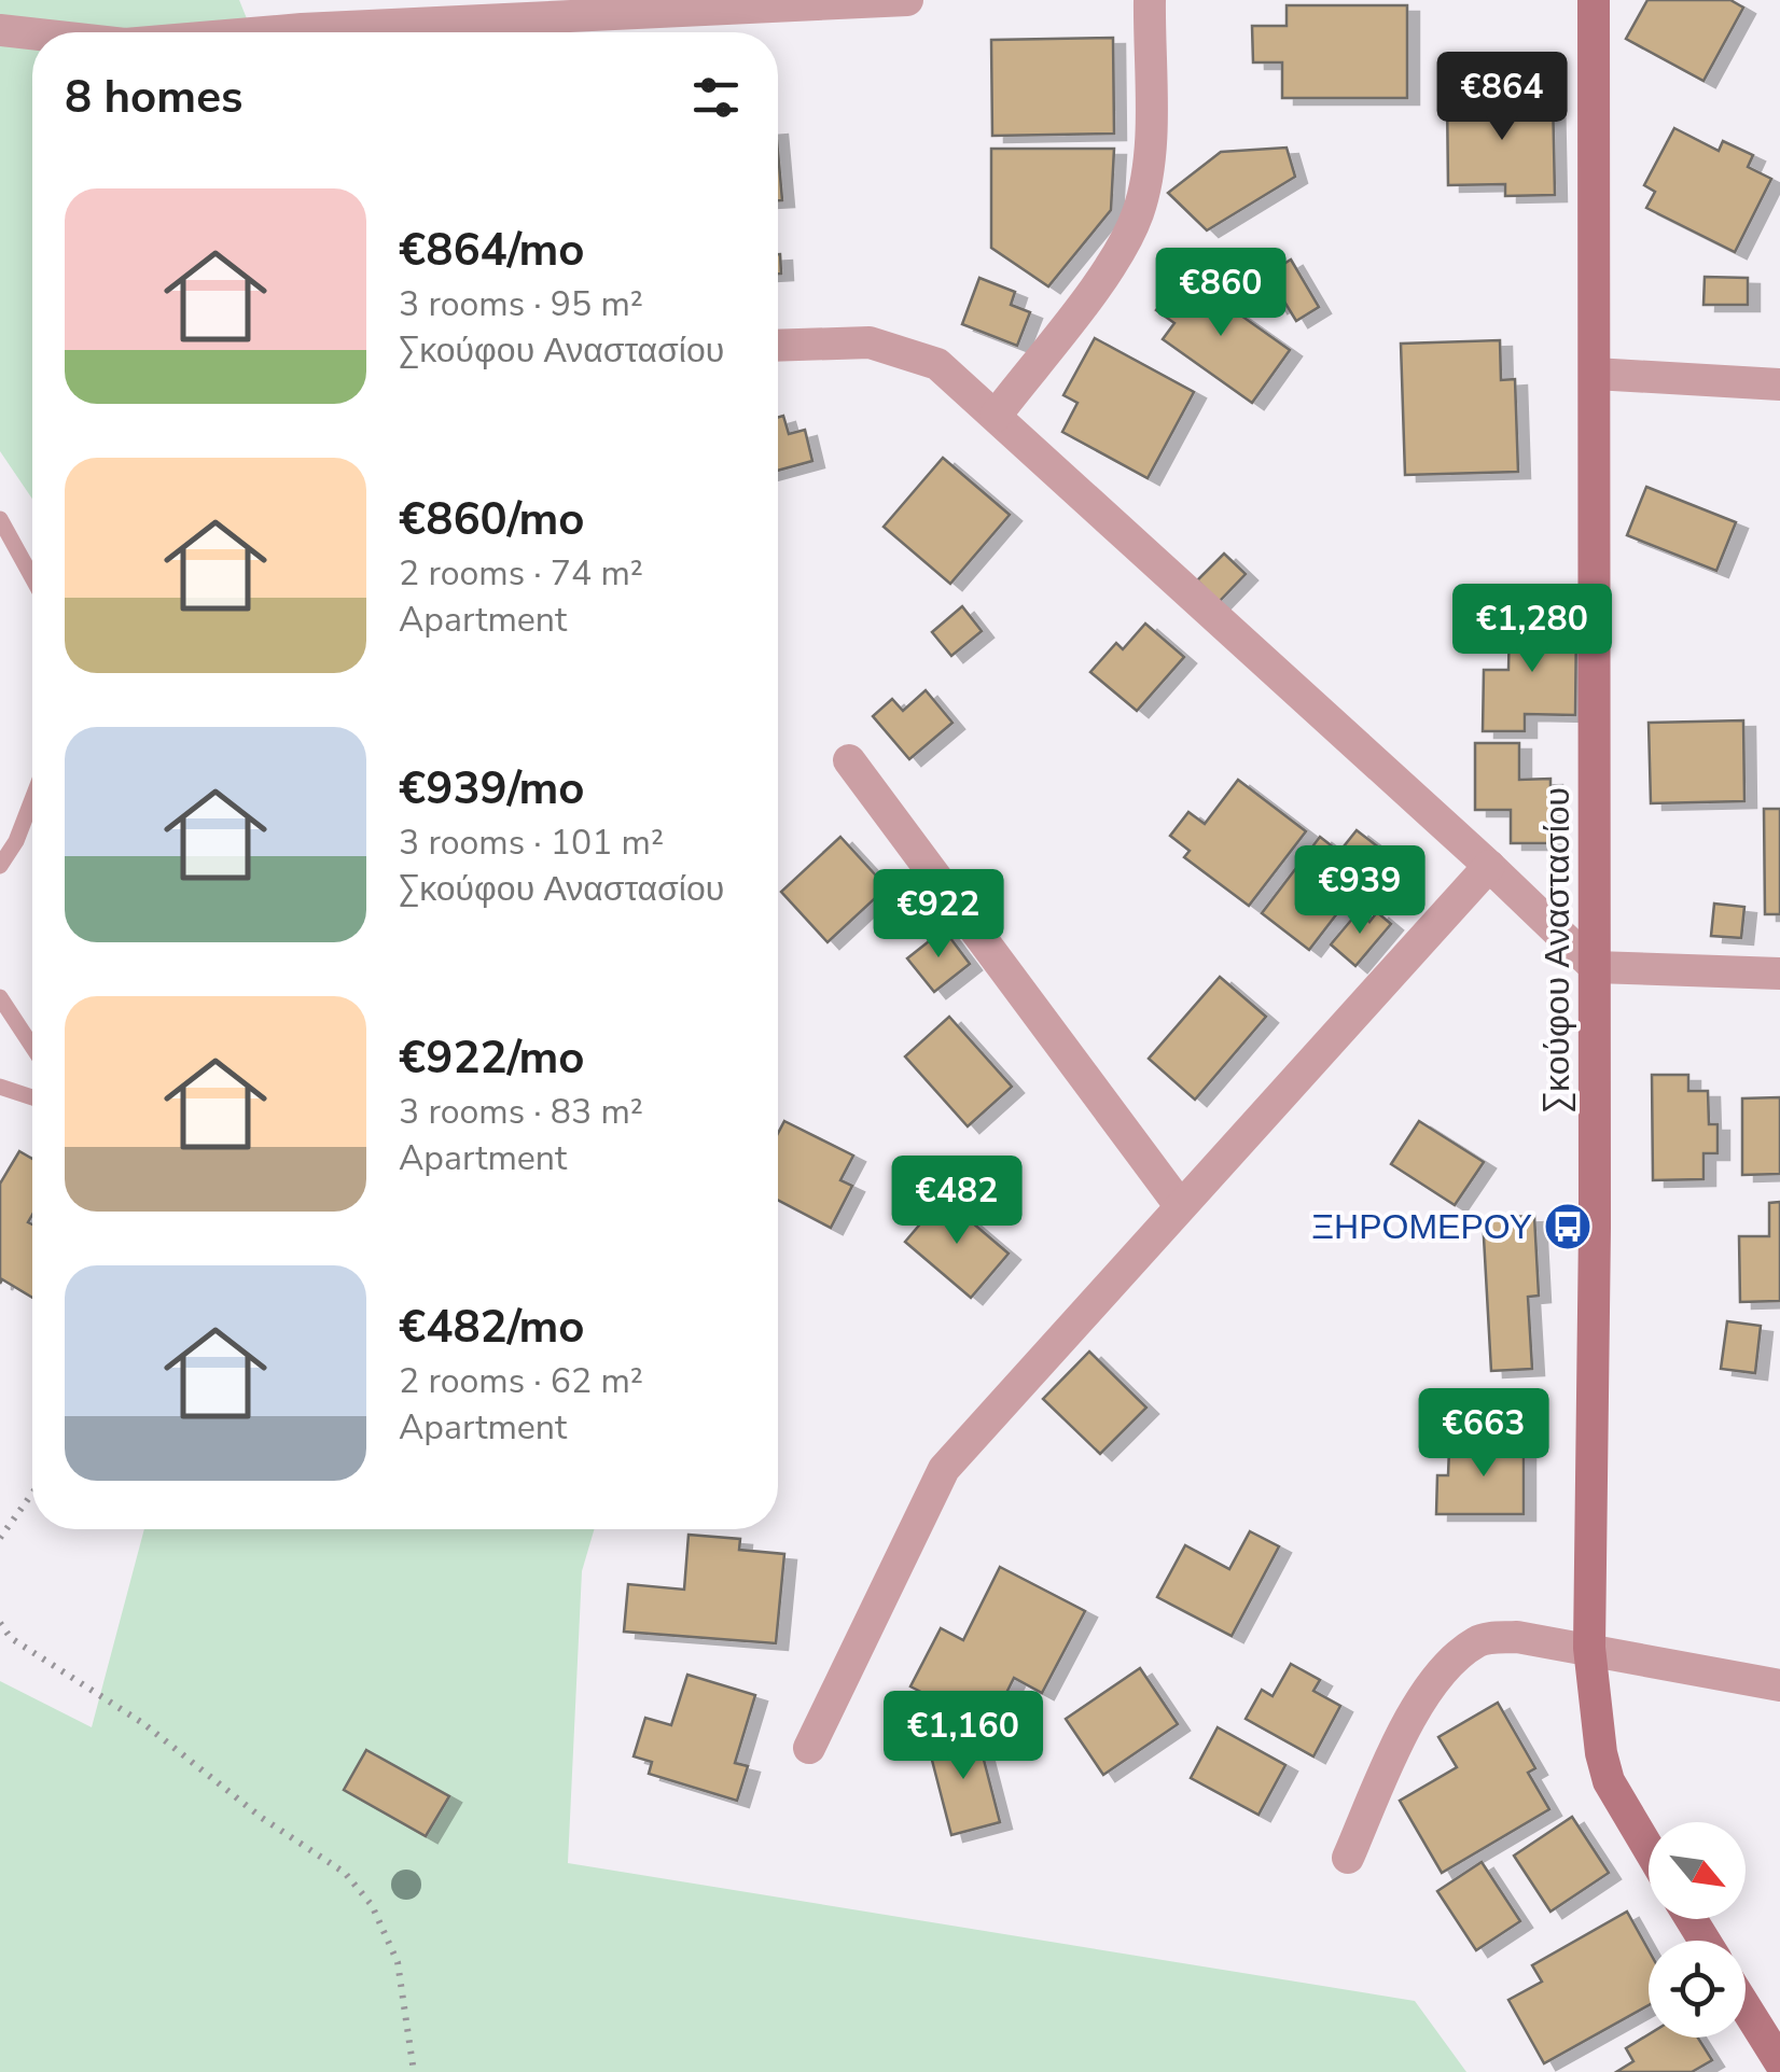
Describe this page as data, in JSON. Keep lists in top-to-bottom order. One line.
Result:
{"streets":{"main road":["Σκούφου Αναστασίου"]},"places":{"bus stop":["ΞΗΡΟΜΕΡΟΥ"]},"north":"bottom right","page":{"heading":"8 homes","price":["€864","€860","€1,280","€939","€922","€482","€663","€1,160"],"list":[{"name":"€864/mo","note":"3 rooms · 95 m² · Σκούφου Αναστασίου"},{"name":"€860/mo","note":"2 rooms · 74 m² · Apartment"},{"name":"€939/mo","note":"3 rooms · 101 m² · Σκούφου Αναστασίου"},{"name":"€922/mo","note":"3 rooms · 83 m² · Apartment"},{"name":"€482/mo","note":"2 rooms · 62 m² · Apartment"}]}}
